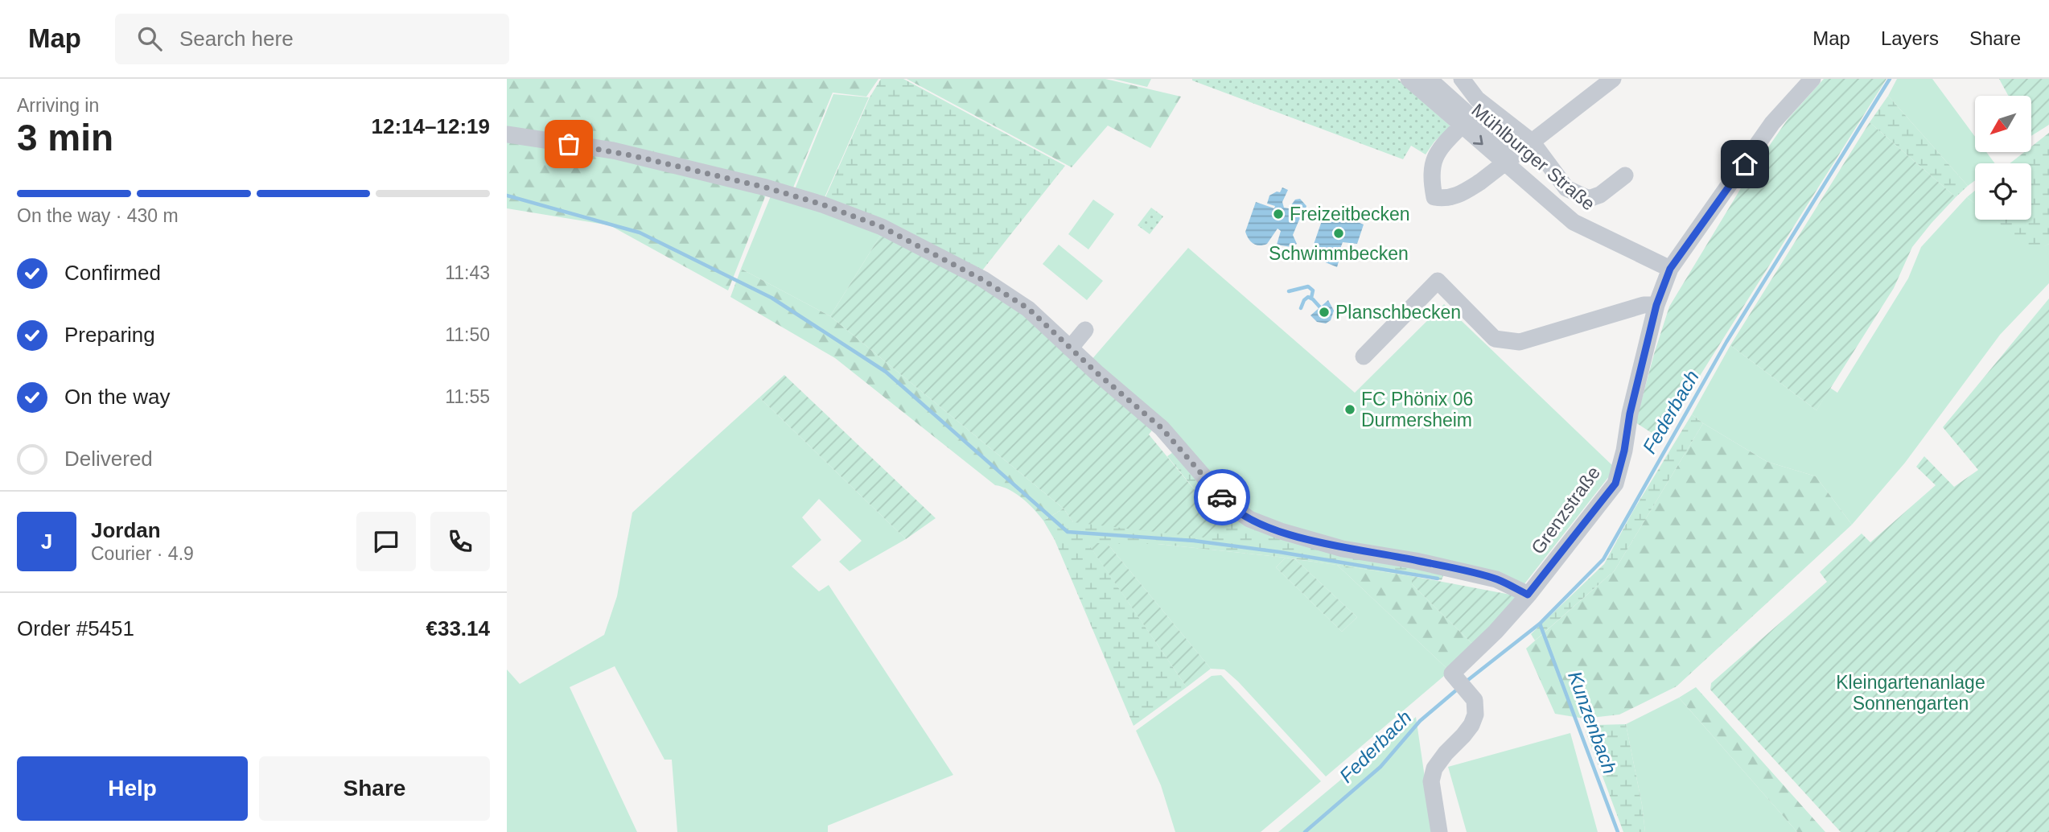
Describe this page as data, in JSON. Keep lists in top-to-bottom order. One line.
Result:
{"streets":{"street":["Mühlburger Straße","Grenzstraße"]},"crossings":[["Mühlburger Straße","Grenzstraße"]],"water":["Federbach","Kunzenbach"],"parks":["Kleingartenanlage Sonnengarten"],"places":["Freizeitbecken","Schwimmbecken","Planschbecken","FC Phönix 06 Durmersheim"],"north":"bottom left","page":{"header":"Map","search":"Search here","nav":["Map","Layers","Share"],"heading":["3 min","Arriving in","12:14–12:19"],"panel":["Jordan","Courier · 4.9","Order #5451","€33.14"],"bar":"On the way · 430 m","list":[["Confirmed","11:43"],["Preparing","11:50"],["On the way","11:55"],"Delivered"],"round":"J","buttons":["Help","Share"]}}
